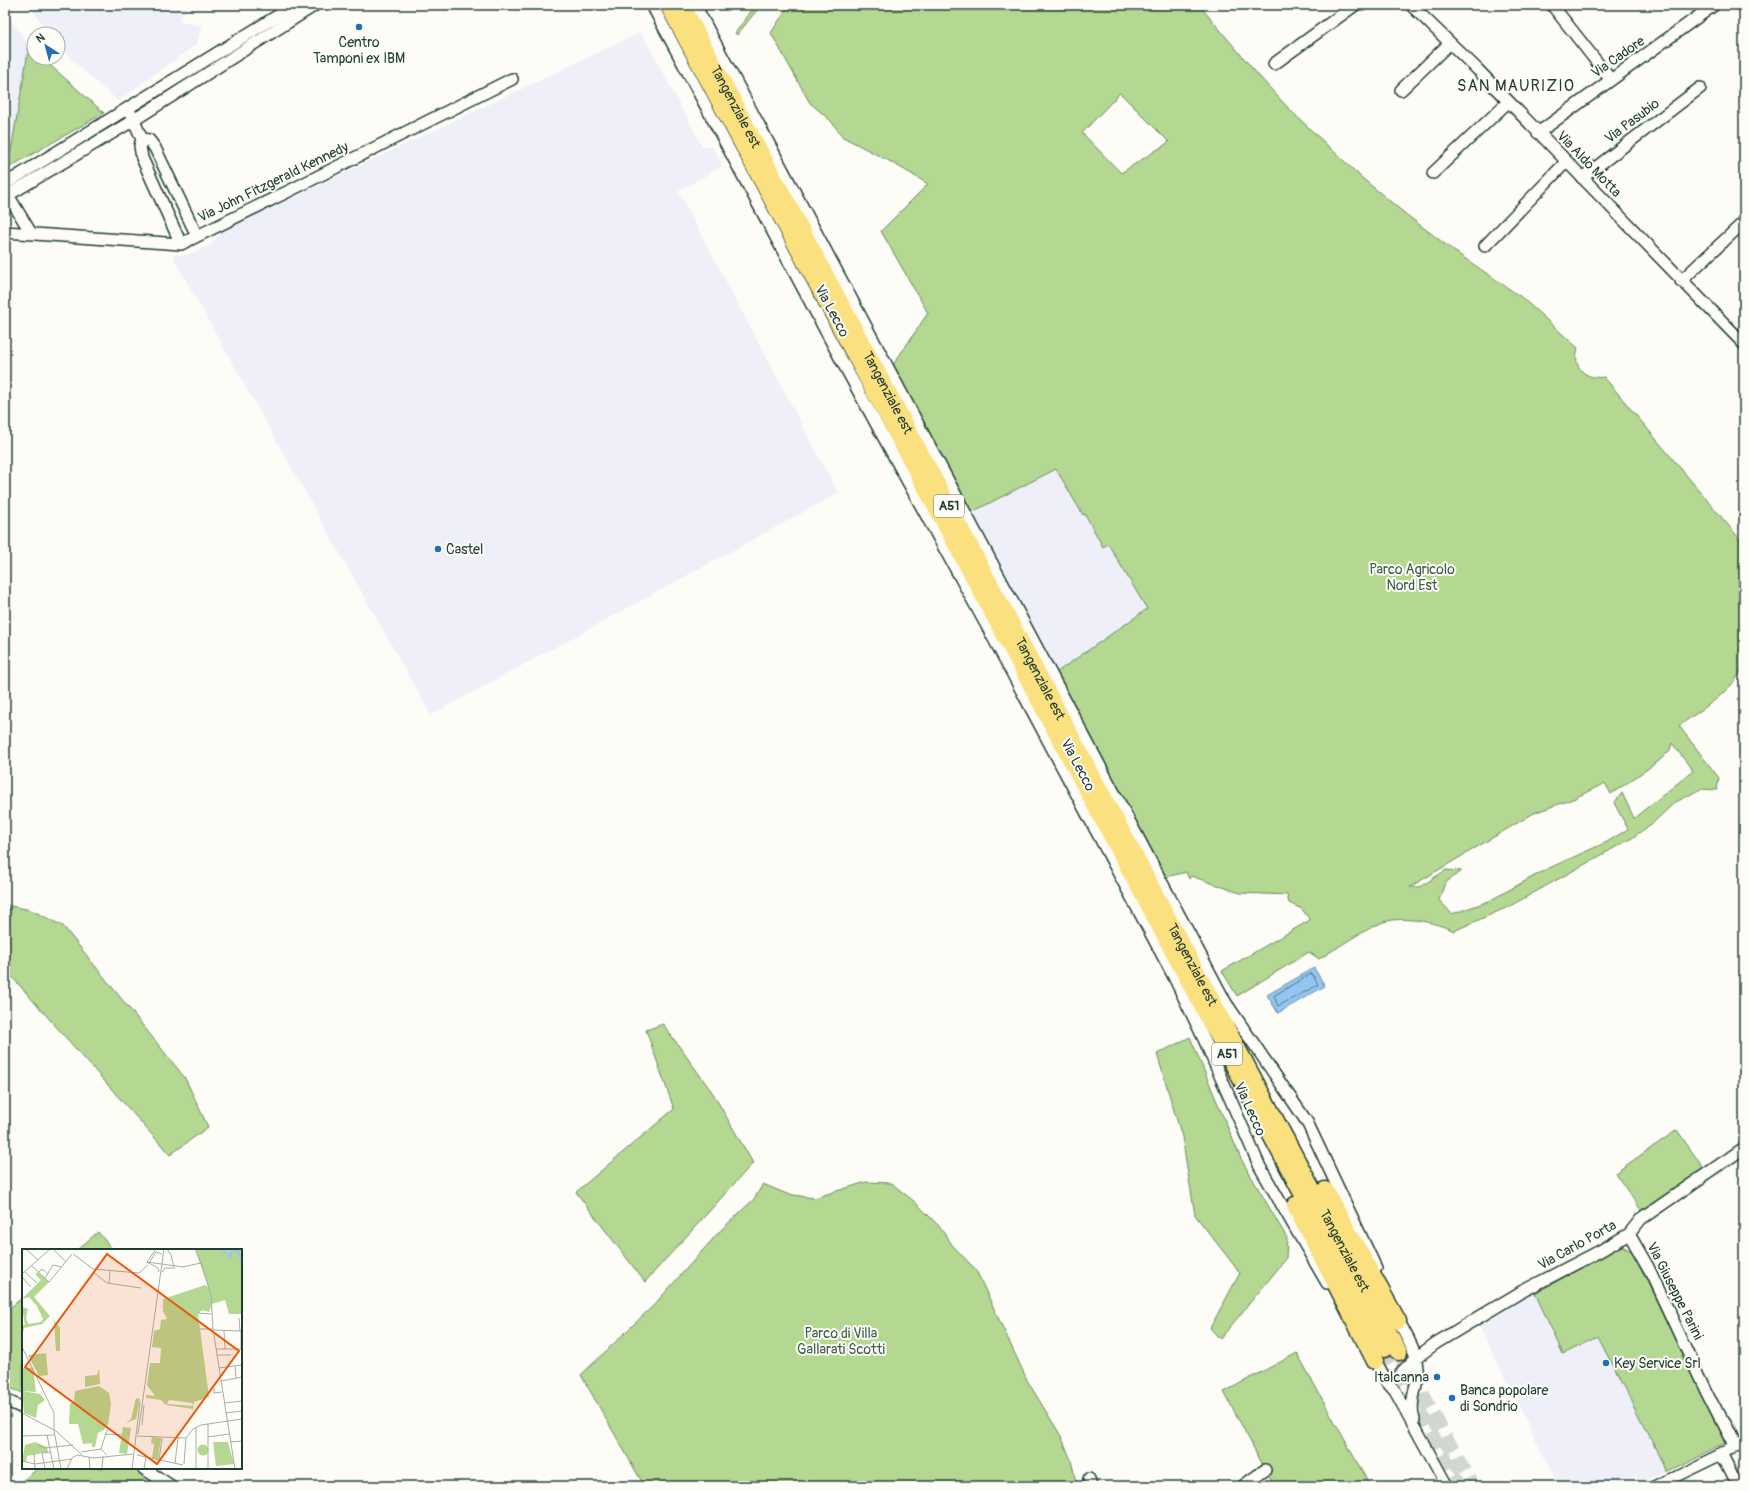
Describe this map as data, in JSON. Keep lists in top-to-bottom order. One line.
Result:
{"streets":{"highway":["Tangenziale est","A51"],"street":["Via Cadore","Via Pasubio","Via Aldo Motta","Via John Fitzgerald Kennedy","Via Lecco","Via Carlo Porta","Via Giuseppe Parini"]},"crossings":[["Via Cadore","Via Aldo Motta"],["Tangenziale est","Via Lecco"],["Via Pasubio","Via Aldo Motta"],["Via Lecco","Via Carlo Porta"],["Via Carlo Porta","Via Giuseppe Parini"]],"districts":["SAN MAURIZIO"],"parks":["Parco Agricolo Nord Est","Parco di Villa Gallarati Scotti"],"places":["Centro Tamponi ex IBM","Castel","Key Service Srl","Italcanna","Banca popolare di Sondrio"],"north":"top left"}
